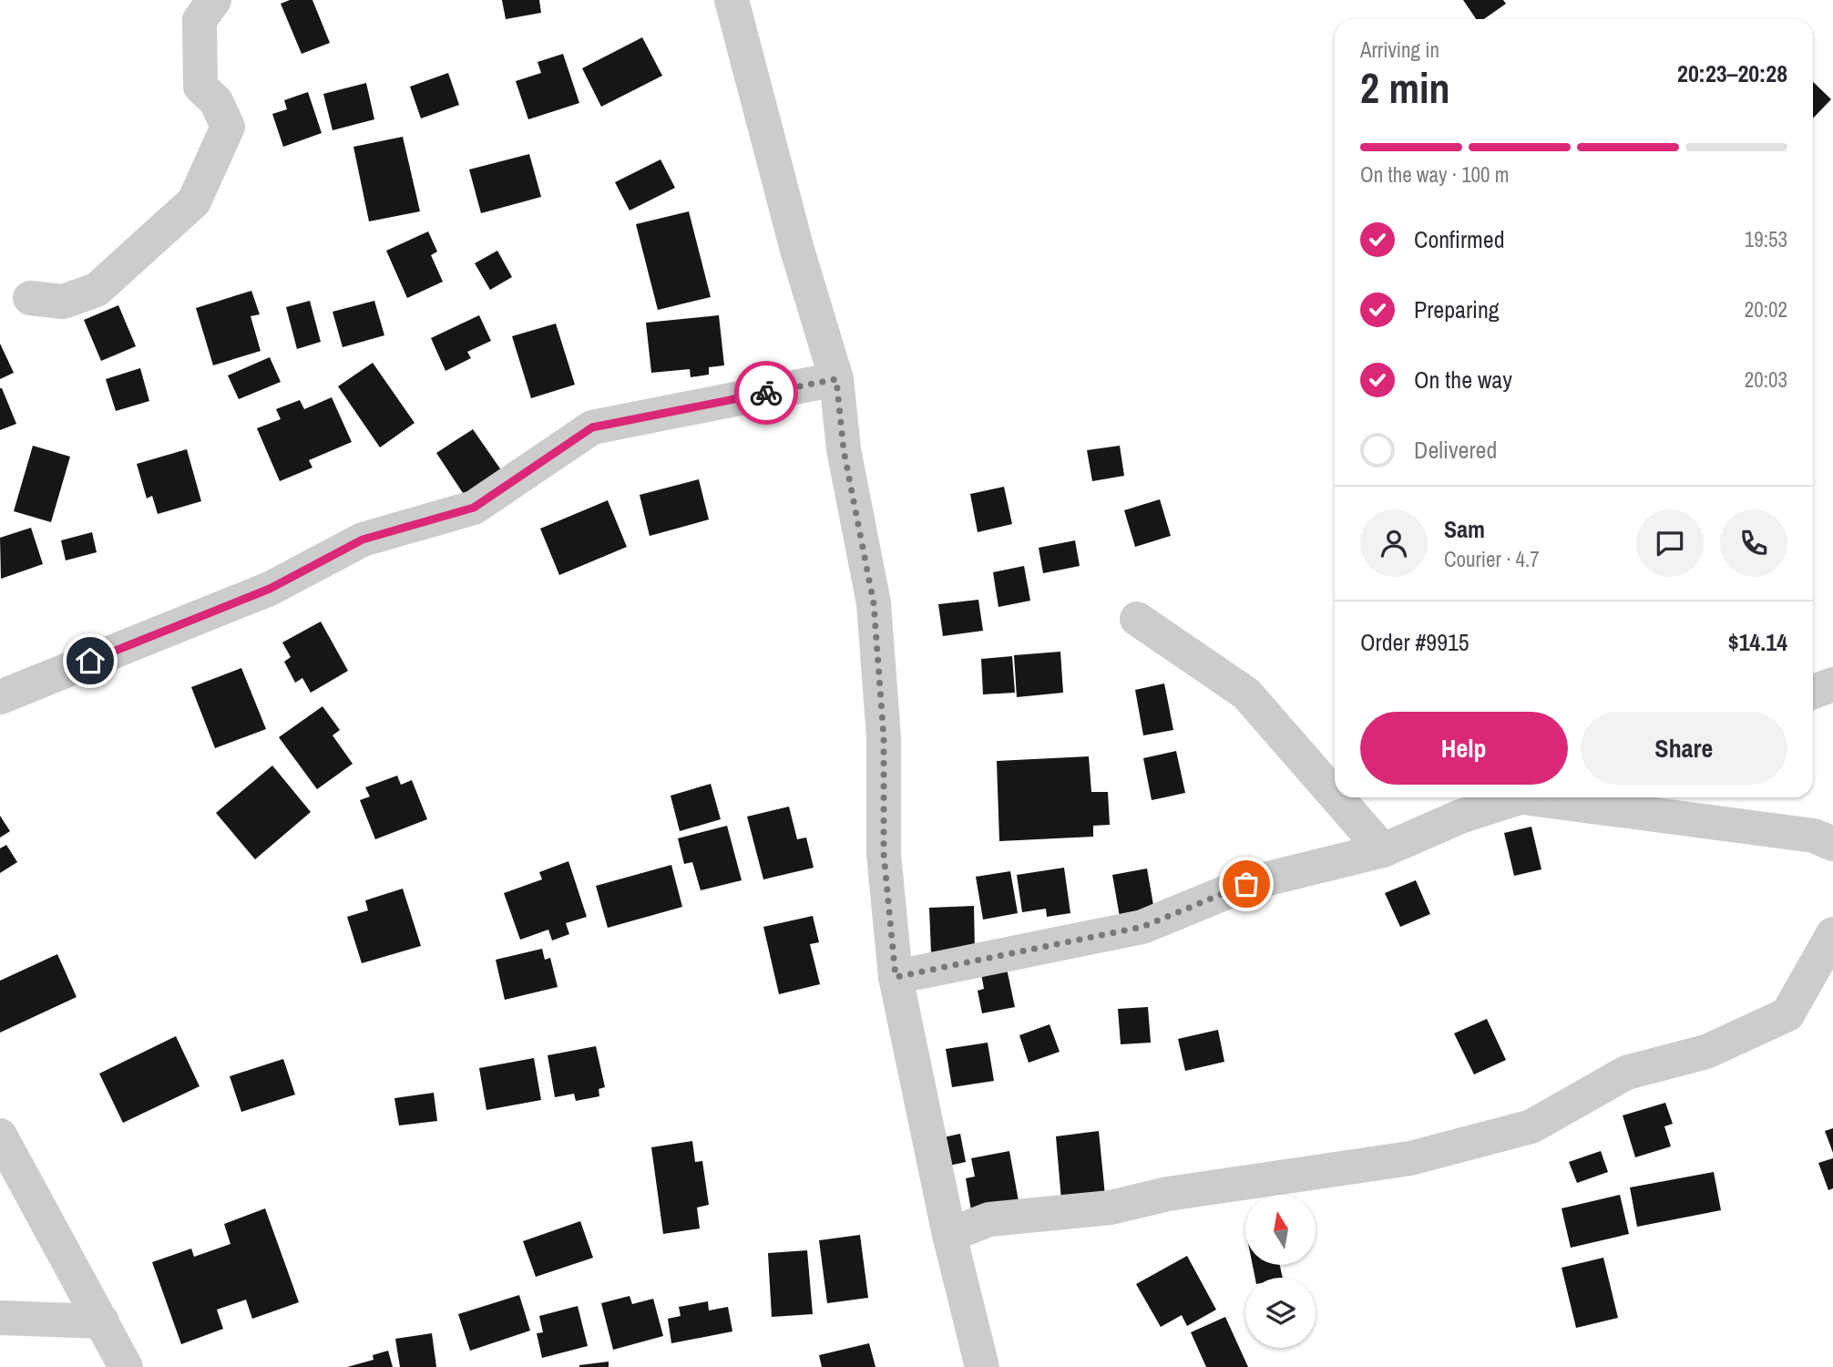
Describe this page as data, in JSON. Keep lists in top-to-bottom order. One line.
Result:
{"north":"top","page":{"heading":["2 min","Arriving in","20:23–20:28"],"panel":["Sam","Courier · 4.7","Order #9915","$14.14"],"bar":"On the way · 100 m","list":[["Confirmed","19:53"],["Preparing","20:02"],["On the way","20:03"],"Delivered"],"buttons":["Help","Share"]}}
